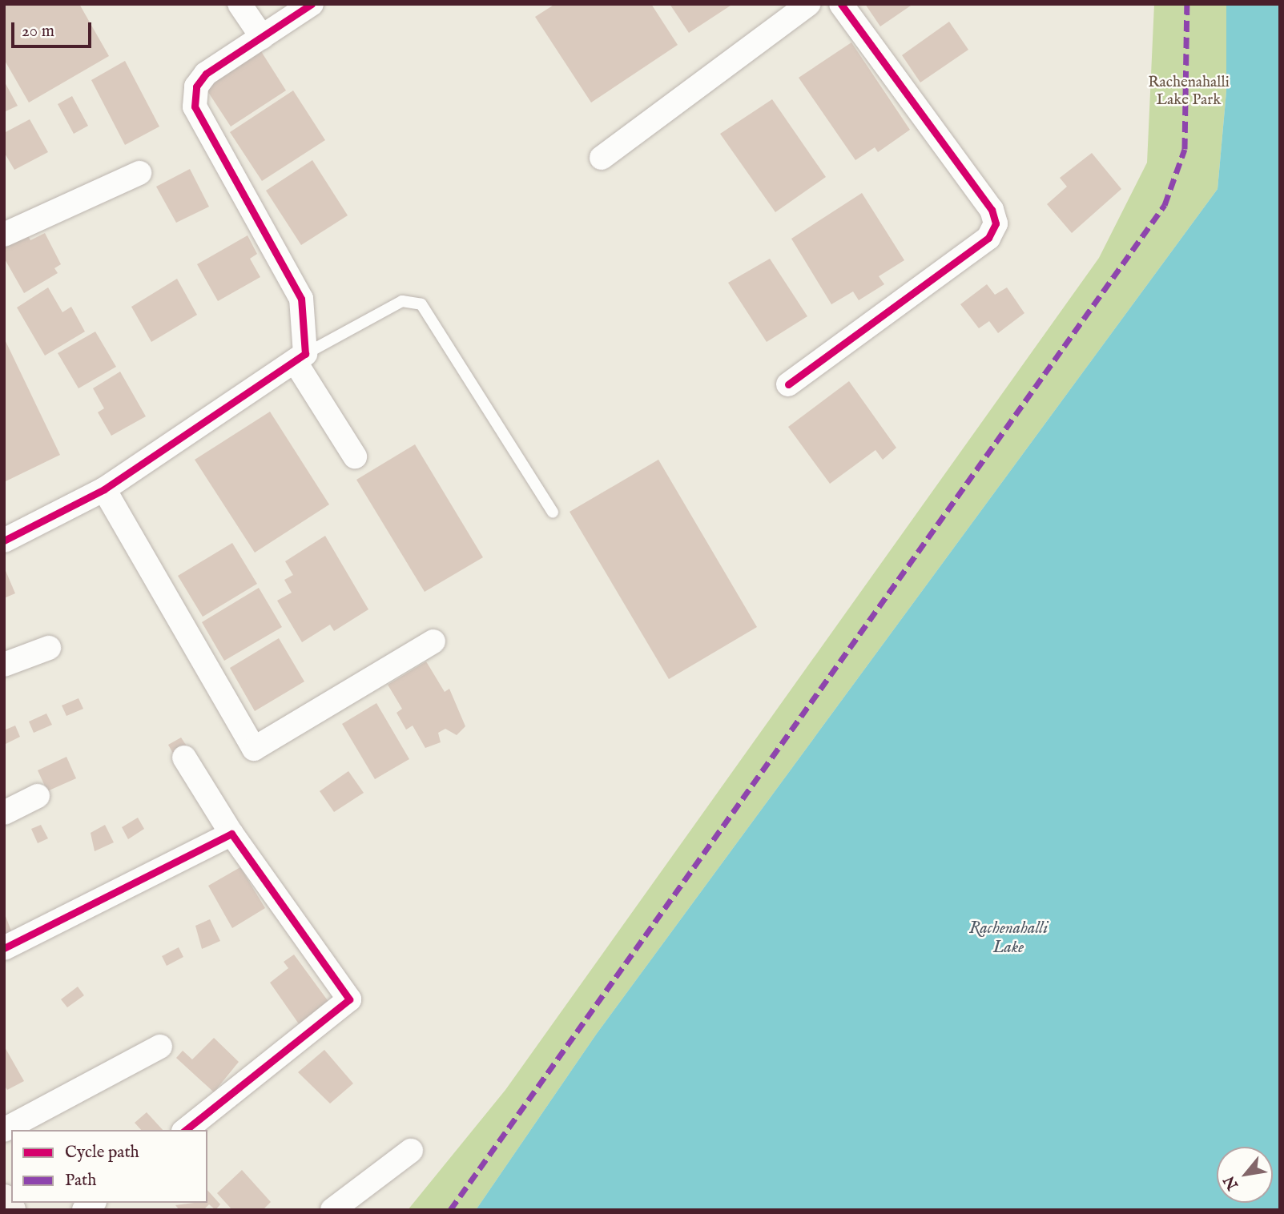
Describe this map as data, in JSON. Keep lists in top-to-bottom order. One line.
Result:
{"water":["Rachenahalli Lake"],"parks":["Rachenahalli Lake Park"],"legend":["Cycle path","Path"],"scale_bar":"20 m","north":"bottom left"}
